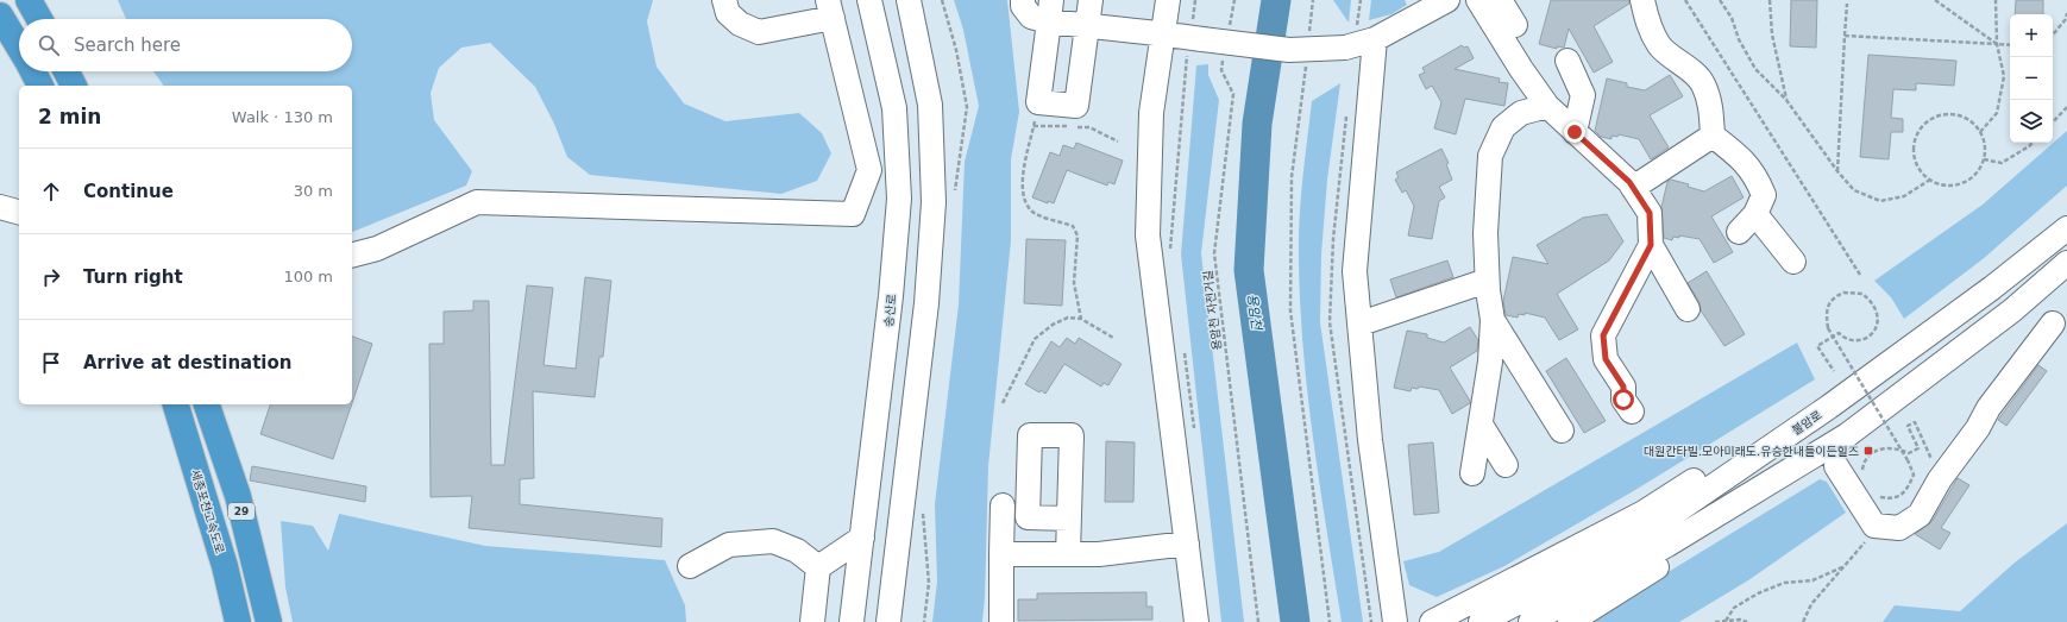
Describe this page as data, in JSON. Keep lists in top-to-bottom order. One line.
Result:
{"streets":{"highway":["세종포천고속도로","29"],"street":["송산로","불암로"],"path":["용암천 자전거길"]},"water":["용암천"],"places":{"transit":["대원칸타빌.모아미래도.유승한내들이든힐즈"]},"page":{"map_buttons":["+","−"],"search":"Search here","heading":["2 min","Walk · 130 m"],"list":[["Continue","30 m"],["Turn right","100 m"],"Arrive at destination"]}}
